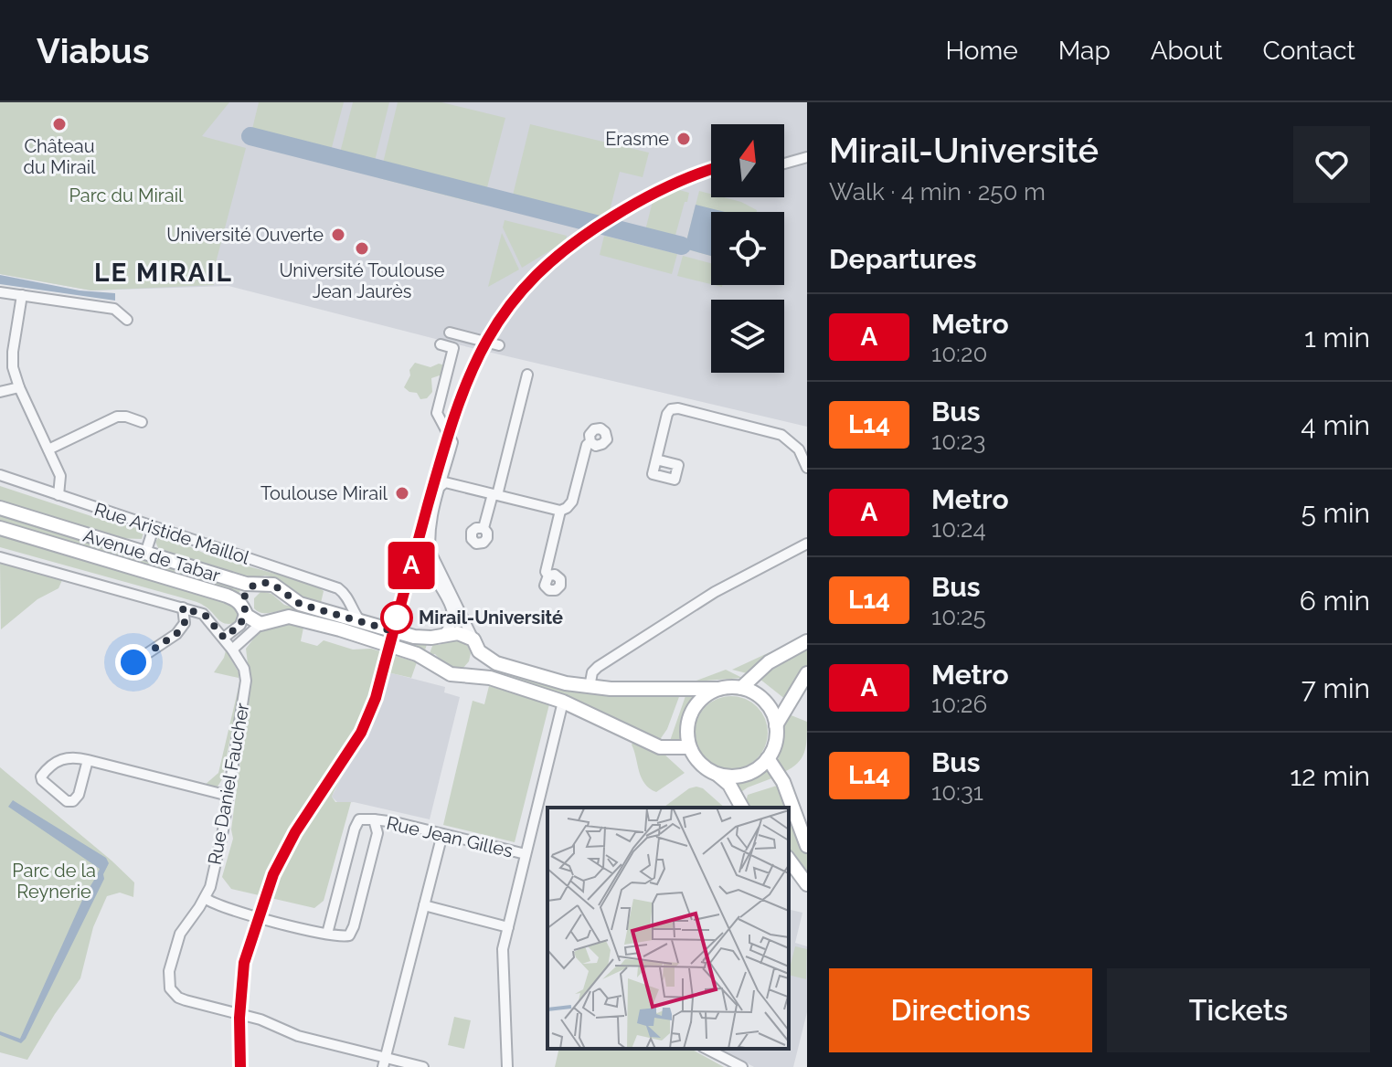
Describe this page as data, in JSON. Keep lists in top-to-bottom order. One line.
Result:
{"streets":{"main road":["Avenue de Tabar"],"street":["Rue Aristide Maillol","Rue Daniel Faucher","Rue Jean Gilles"]},"districts":["LE MIRAIL"],"parks":["Parc du Mirail","Parc de la Reynerie"],"places":["Château du Mirail","Erasme","Université Ouverte","Université Toulouse Jean Jaurès","Toulouse Mirail","Mirail-Université"],"lines":["metro line A"],"north":"top","page":{"header":"Viabus","nav":["Home","Map","About","Contact"],"on_map":"A","heading":[["Mirail-Université","Walk · 4 min · 250 m"],"Departures"],"list":[{"mark":"A","name":"Metro","note":"10:20","value":"1 min"},{"mark":"L14","name":"Bus","note":"10:23","value":"4 min"},{"mark":"A","name":"Metro","note":"10:24","value":"5 min"},{"mark":"L14","name":"Bus","note":"10:25","value":"6 min"},{"mark":"A","name":"Metro","note":"10:26","value":"7 min"},{"mark":"L14","name":"Bus","note":"10:31","value":"12 min"}],"buttons":["Directions","Tickets"]}}
